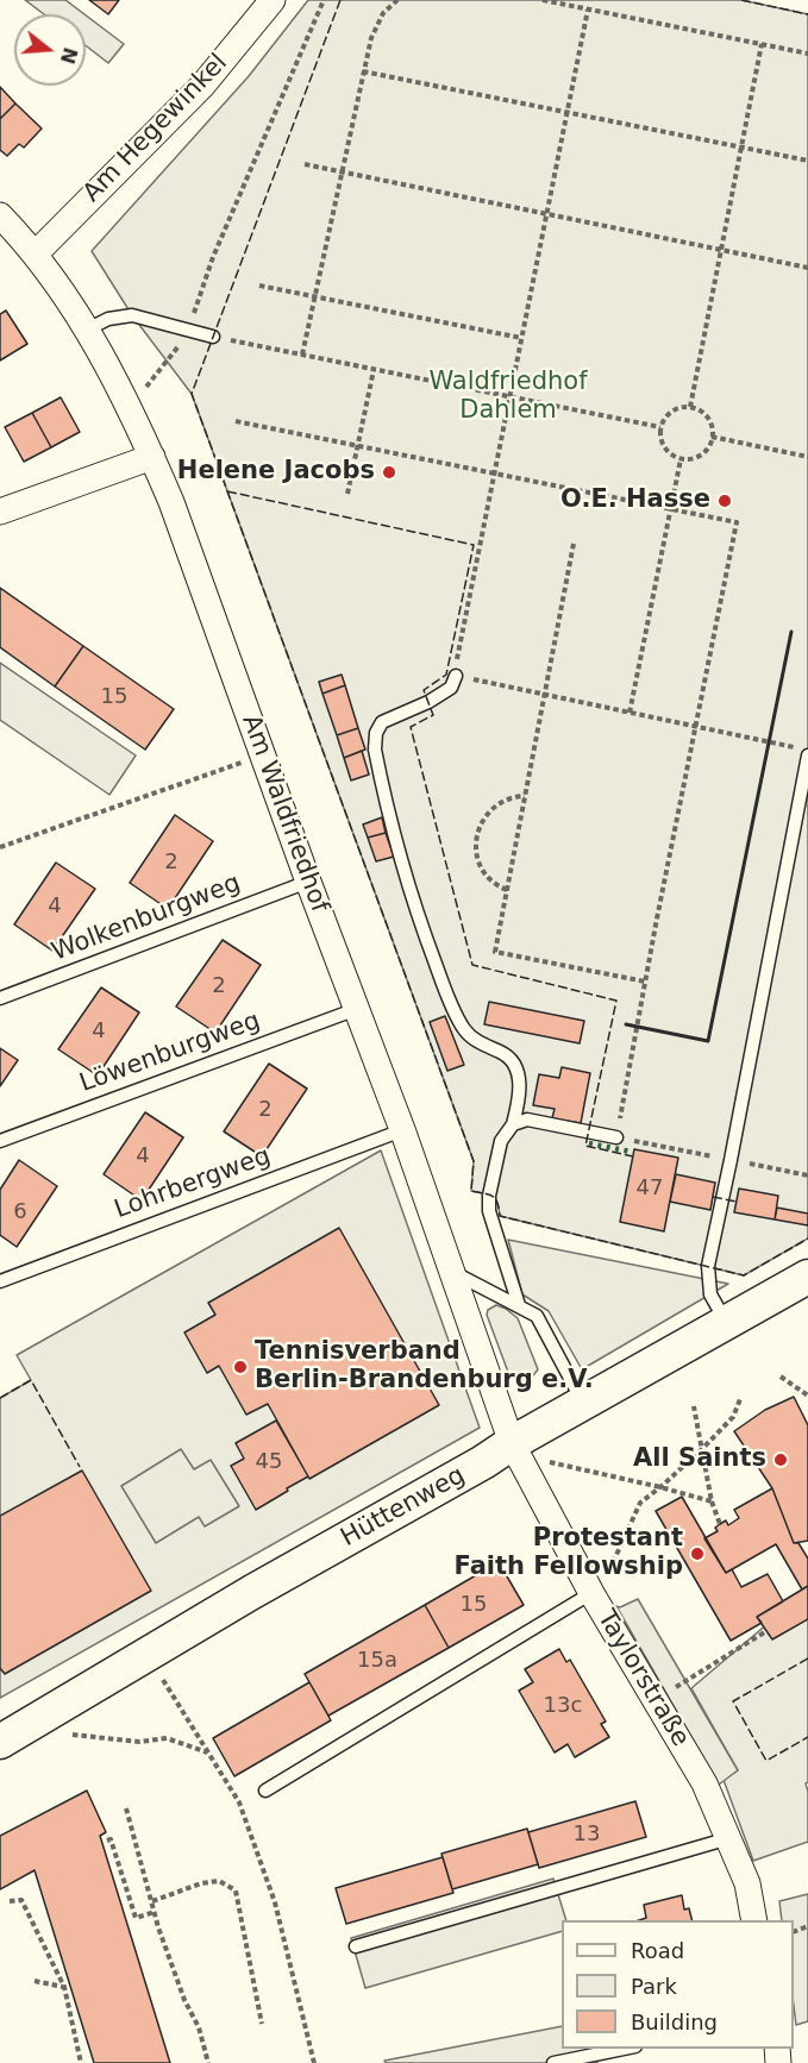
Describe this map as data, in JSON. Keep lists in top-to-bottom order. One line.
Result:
{"streets":{"main road":["Hüttenweg"],"street":["Am Hegewinkel","Am Waldfriedhof","Taylorstraße"],"lane":["Wolkenburgweg","Löwenburgweg","Lohrbergweg"]},"crossings":[["Am Hegewinkel","Am Waldfriedhof"],["Am Waldfriedhof","Wolkenburgweg"],["Am Waldfriedhof","Löwenburgweg"],["Am Waldfriedhof","Lohrbergweg"],["Am Waldfriedhof","Hüttenweg"],["Am Waldfriedhof","Taylorstraße"],["Hüttenweg","Taylorstraße"]],"parks":["Waldfriedhof Dahlem"],"places":["Helene Jacobs","O.E. Hasse","Tennisverband Berlin-Brandenburg e.V.","All Saints","Protestant Faith Fellowship"],"house_numbers":["15","2","4","2","4","2","4","47","6","45","15","15a","13c","13"],"legend":["Road","Park","Building"],"north":"right"}
